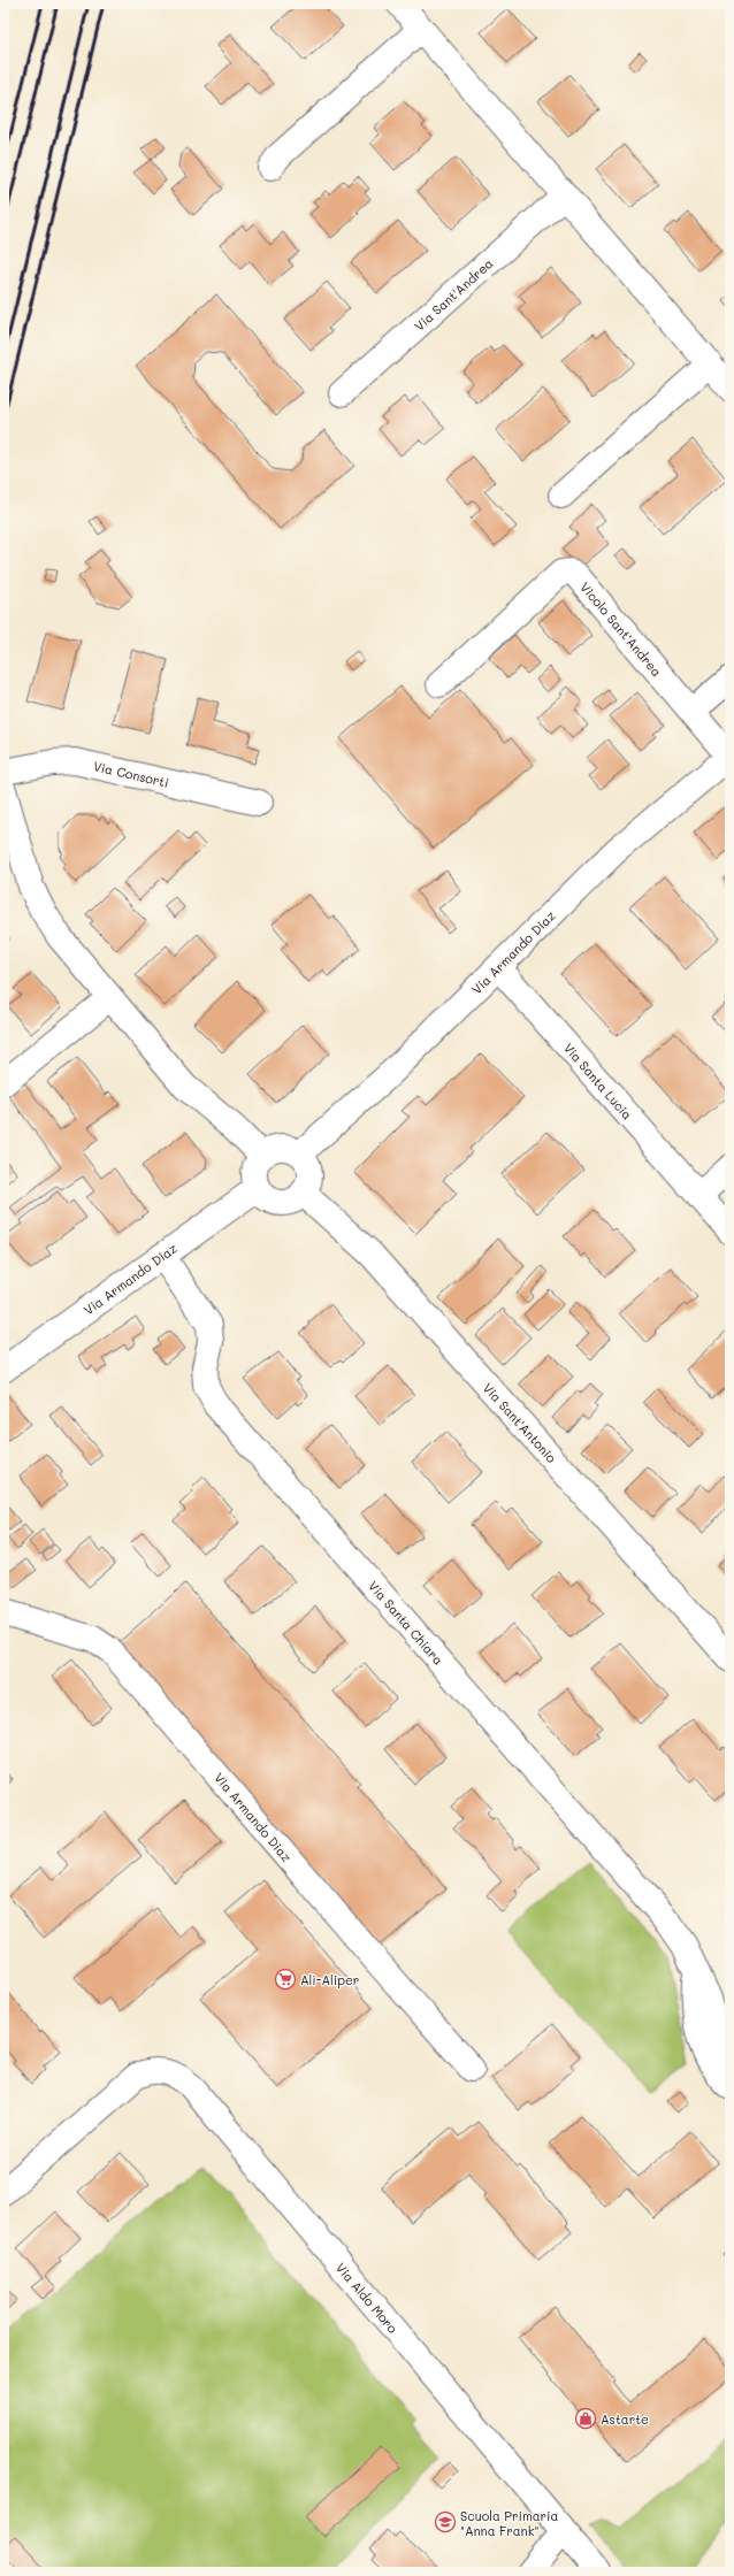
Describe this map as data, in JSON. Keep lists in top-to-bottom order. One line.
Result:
{"streets":{"street":["Via Sant'Andrea","Vicolo Sant'Andrea","Via Consorti","Via Armando Diaz","Via Santa Lucia","Via Sant'Antonio","Via Santa Chiara","Via Aldo Moro"]},"crossings":[["Vicolo Sant'Andrea","Via Armando Diaz"],["Via Armando Diaz","Via Santa Lucia"],["Via Armando Diaz","Via Sant'Antonio"],["Via Armando Diaz","Via Santa Chiara"]],"places":{"supermarket":["Alì-Aliper"],"shop":["Astarte"],"school or university":["Scuola Primaria \"Anna Frank\""]}}
